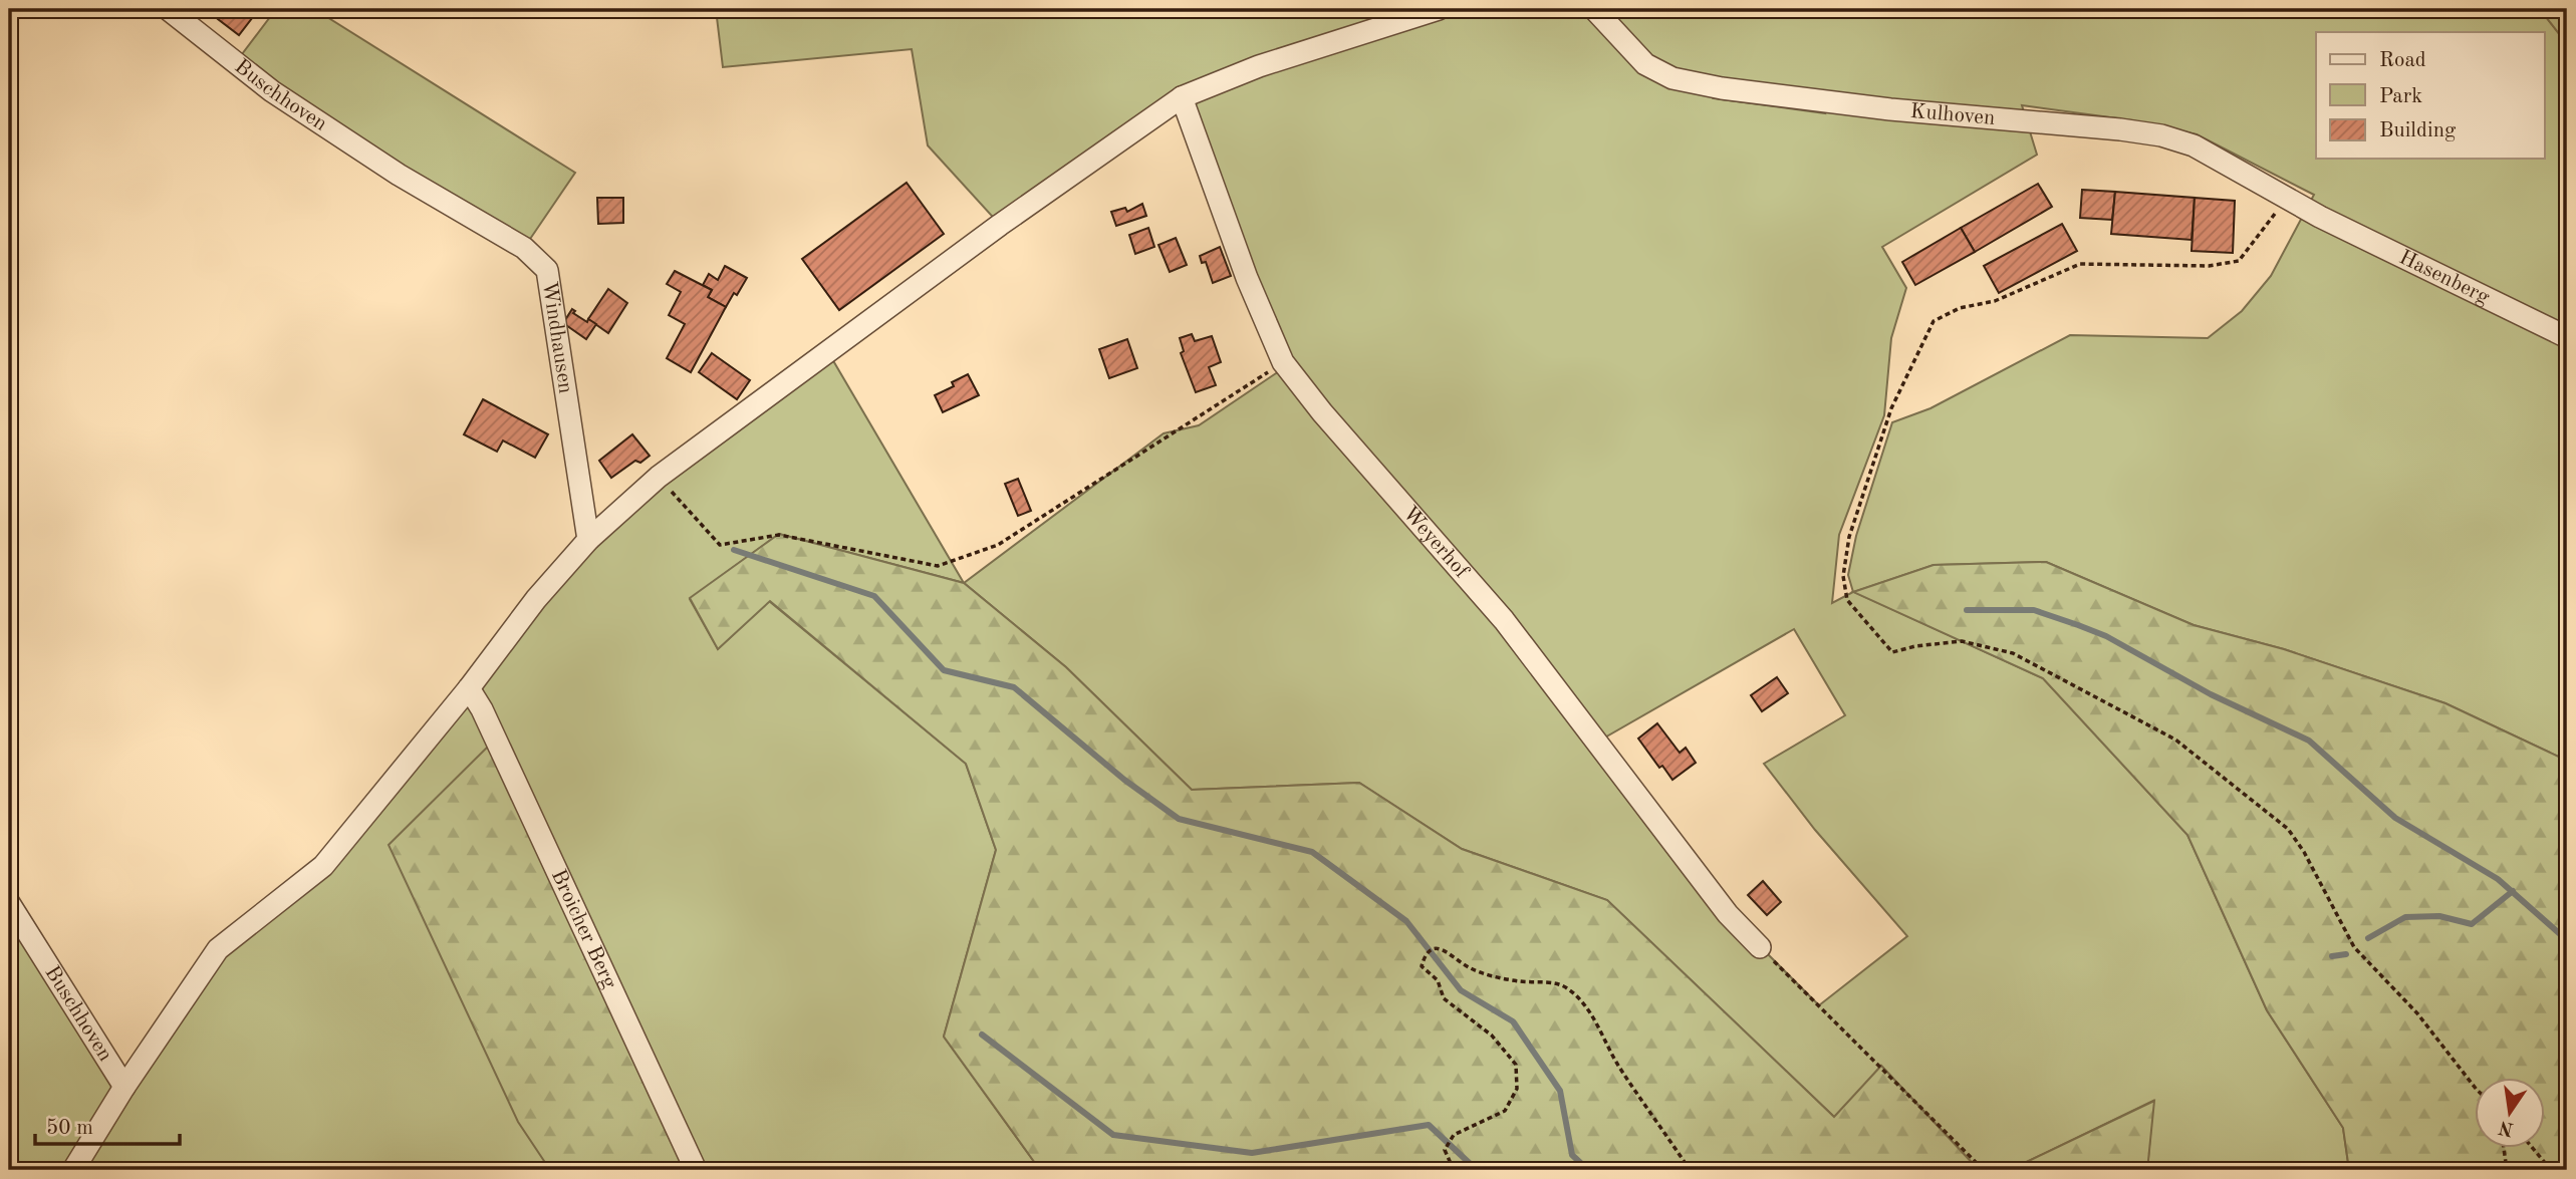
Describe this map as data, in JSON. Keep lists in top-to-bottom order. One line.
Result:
{"streets":{"street":["Buschhoven","Kulhoven","Hasenberg","Windhausen","Weyerhof","Broicher Berg"]},"crossings":[["Buschhoven","Windhausen"],["Kulhoven","Hasenberg"]],"legend":["Road","Park","Building"],"scale_bar":"50 m","north":"bottom"}
